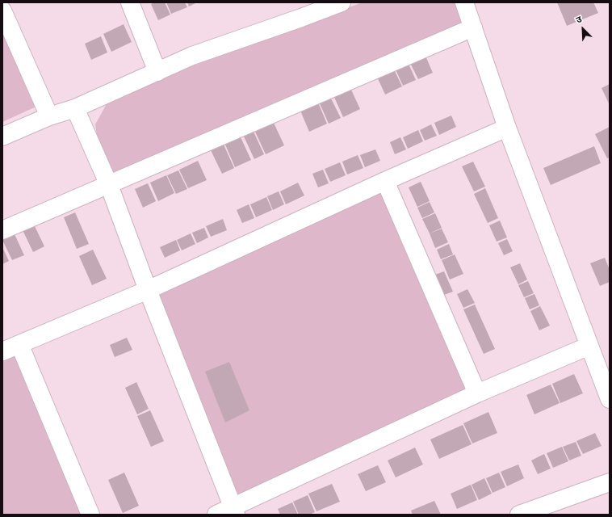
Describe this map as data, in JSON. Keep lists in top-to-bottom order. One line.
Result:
{"north":"top left"}
